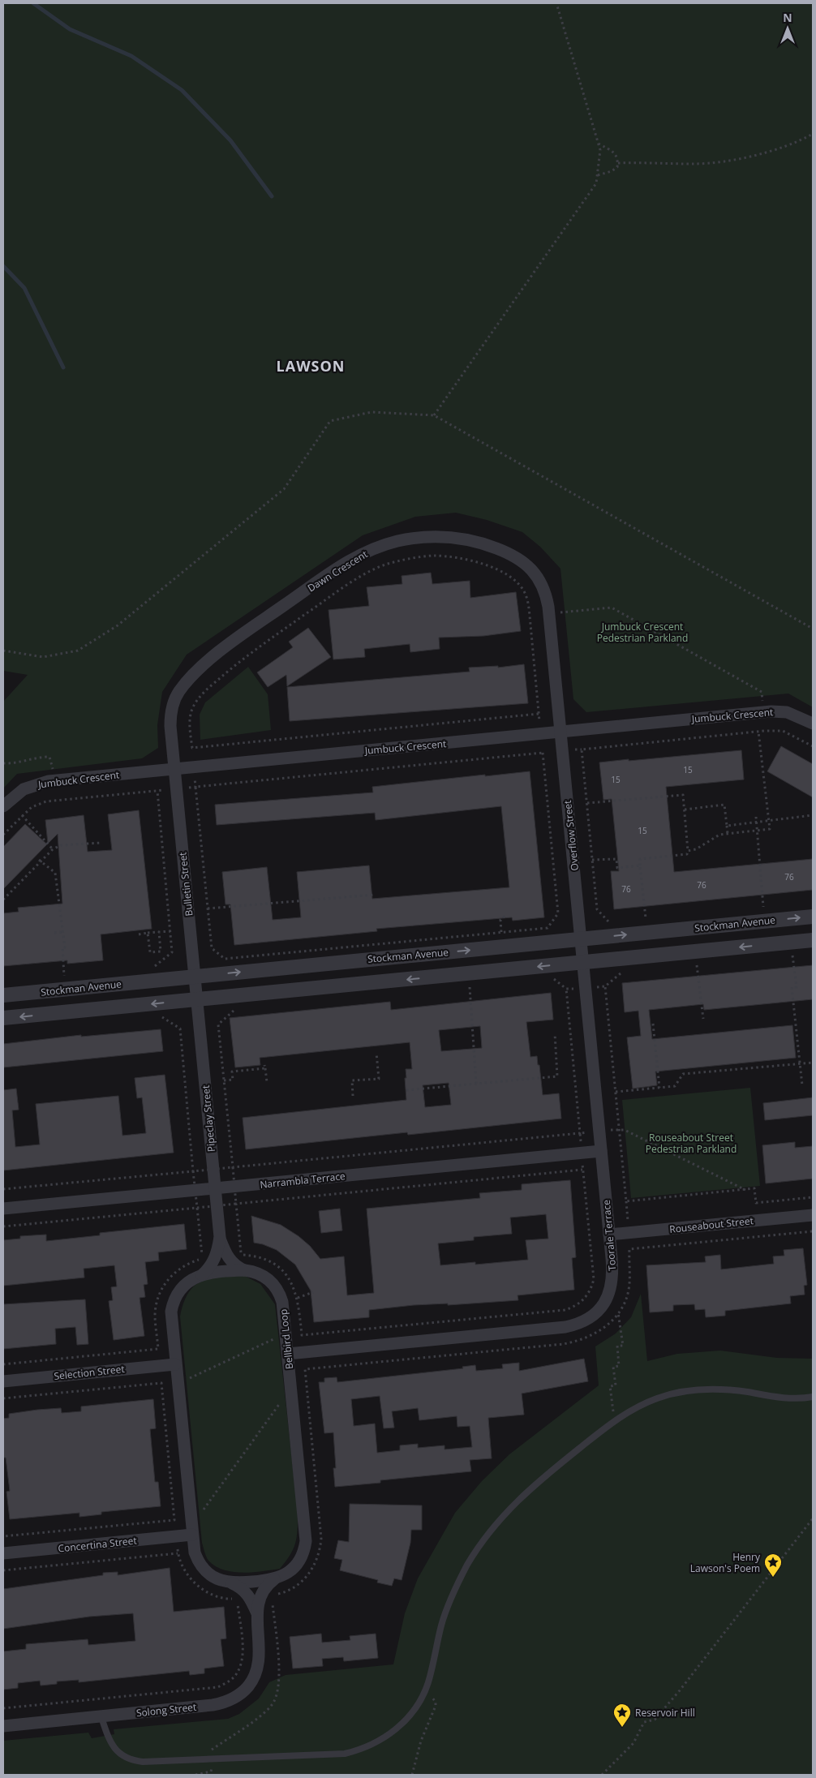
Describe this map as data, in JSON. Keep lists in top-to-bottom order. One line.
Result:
{"streets":{"street":["Dawn Crescent","Jumbuck Crescent","Overflow Street","Bulletin Street","Stockman Avenue","Pipeclay Street","Narrambla Terrace","Rouseabout Street","Toorale Terrace","Bellbird Loop","Selection Street","Concertina Street","Solong Street"]},"crossings":[["Dawn Crescent","Jumbuck Crescent"],["Dawn Crescent","Overflow Street"],["Dawn Crescent","Bulletin Street"],["Jumbuck Crescent","Overflow Street"],["Jumbuck Crescent","Bulletin Street"],["Overflow Street","Stockman Avenue"],["Overflow Street","Toorale Terrace"],["Bulletin Street","Stockman Avenue"],["Bulletin Street","Pipeclay Street"],["Stockman Avenue","Toorale Terrace"],["Pipeclay Street","Narrambla Terrace"],["Pipeclay Street","Bellbird Loop"],["Narrambla Terrace","Toorale Terrace"],["Rouseabout Street","Toorale Terrace"],["Toorale Terrace","Bellbird Loop"],["Bellbird Loop","Selection Street"],["Bellbird Loop","Concertina Street"],["Bellbird Loop","Solong Street"]],"districts":["LAWSON"],"parks":["Jumbuck Crescent Pedestrian Parkland","Rouseabout Street Pedestrian Parkland"],"places":{"place":["Henry Lawson's Poem","Reservoir Hill"]},"house_numbers":["15","15","15","76","76","76"],"north":"top"}
